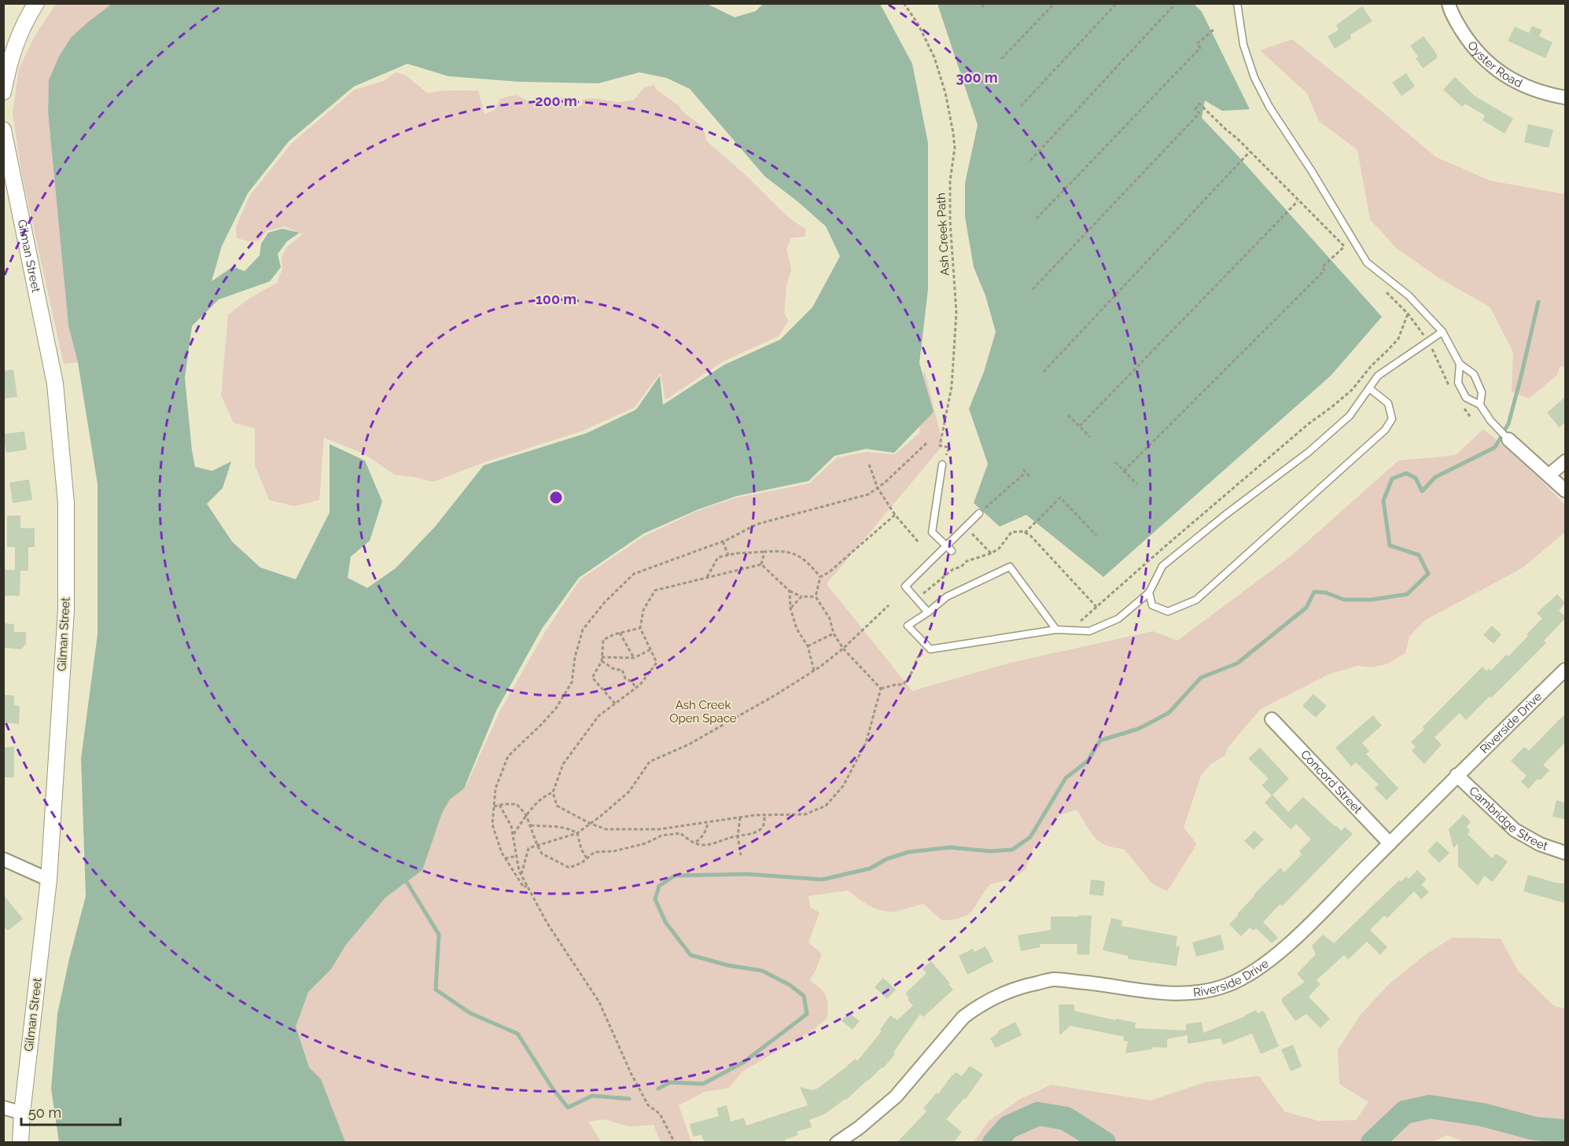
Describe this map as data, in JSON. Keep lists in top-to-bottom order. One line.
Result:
{"streets":{"street":["Oyster Road","Gilman Street","Riverside Drive","Concord Street","Cambridge Street"],"path":["Ash Creek Path"]},"crossings":[["Riverside Drive","Concord Street"],["Riverside Drive","Cambridge Street"]],"parks":["Ash Creek Open Space"],"scale_bar":"50 m","rings":["300 m","200 m","100 m"]}
